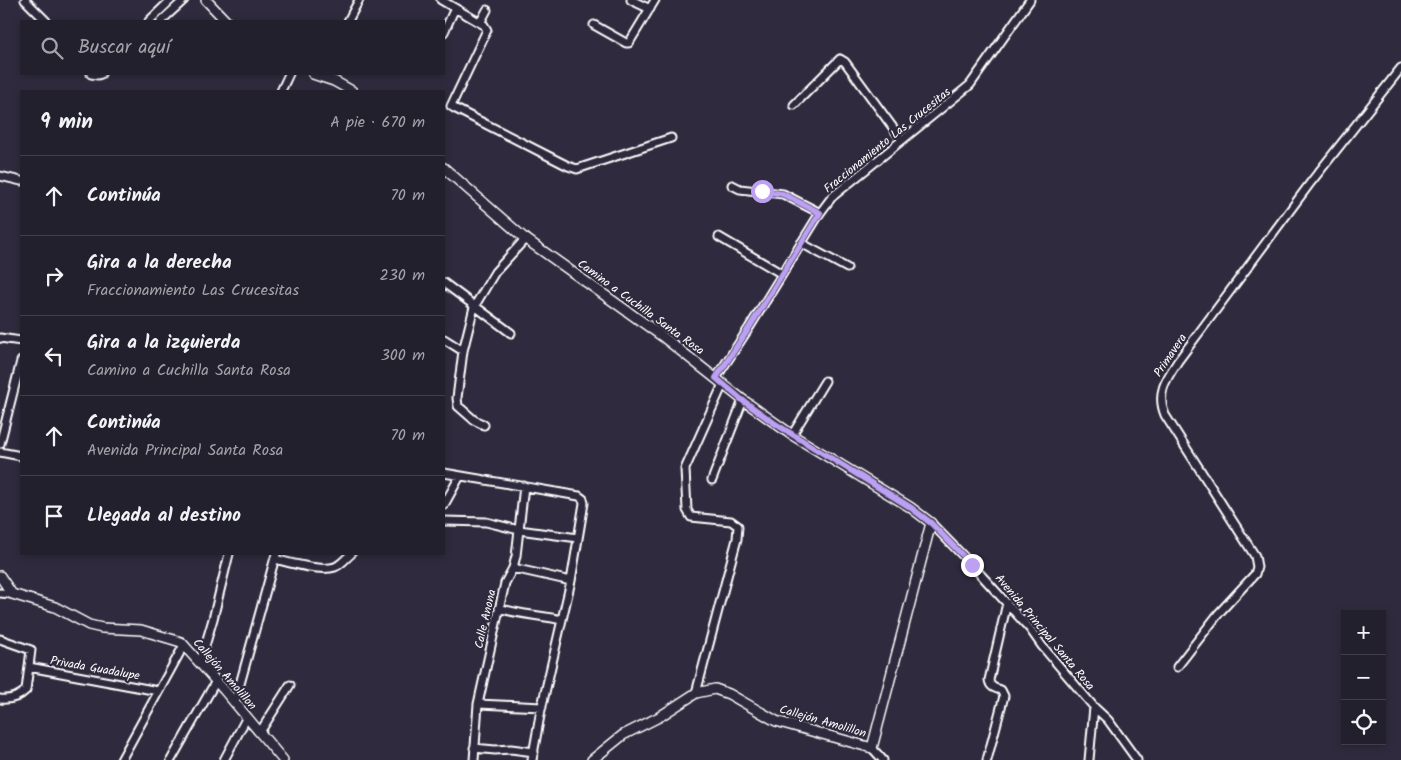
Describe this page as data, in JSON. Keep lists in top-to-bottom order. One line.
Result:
{"streets":{"street":["Fraccionamiento Las Crucesitas","Camino a Cuchilla Santa Rosa","Primavera","Calle Anona","Avenida Principal Santa Rosa","Privada Guadalupe","Callejón Amolillon"]},"crossings":[["Fraccionamiento Las Crucesitas","Camino a Cuchilla Santa Rosa"],["Fraccionamiento Las Crucesitas","Callejón Amolillon"],["Camino a Cuchilla Santa Rosa","Avenida Principal Santa Rosa"],["Camino a Cuchilla Santa Rosa","Callejón Amolillon"],["Avenida Principal Santa Rosa","Callejón Amolillon"]],"page":{"search":"Buscar aquí","heading":["9 min","A pie · 670 m"],"list":[["Continúa","70 m"],["Gira a la derecha","Fraccionamiento Las Crucesitas","230 m"],["Gira a la izquierda","Camino a Cuchilla Santa Rosa","300 m"],["Continúa","Avenida Principal Santa Rosa","70 m"],"Llegada al destino"],"map_buttons":["+","−"]}}
